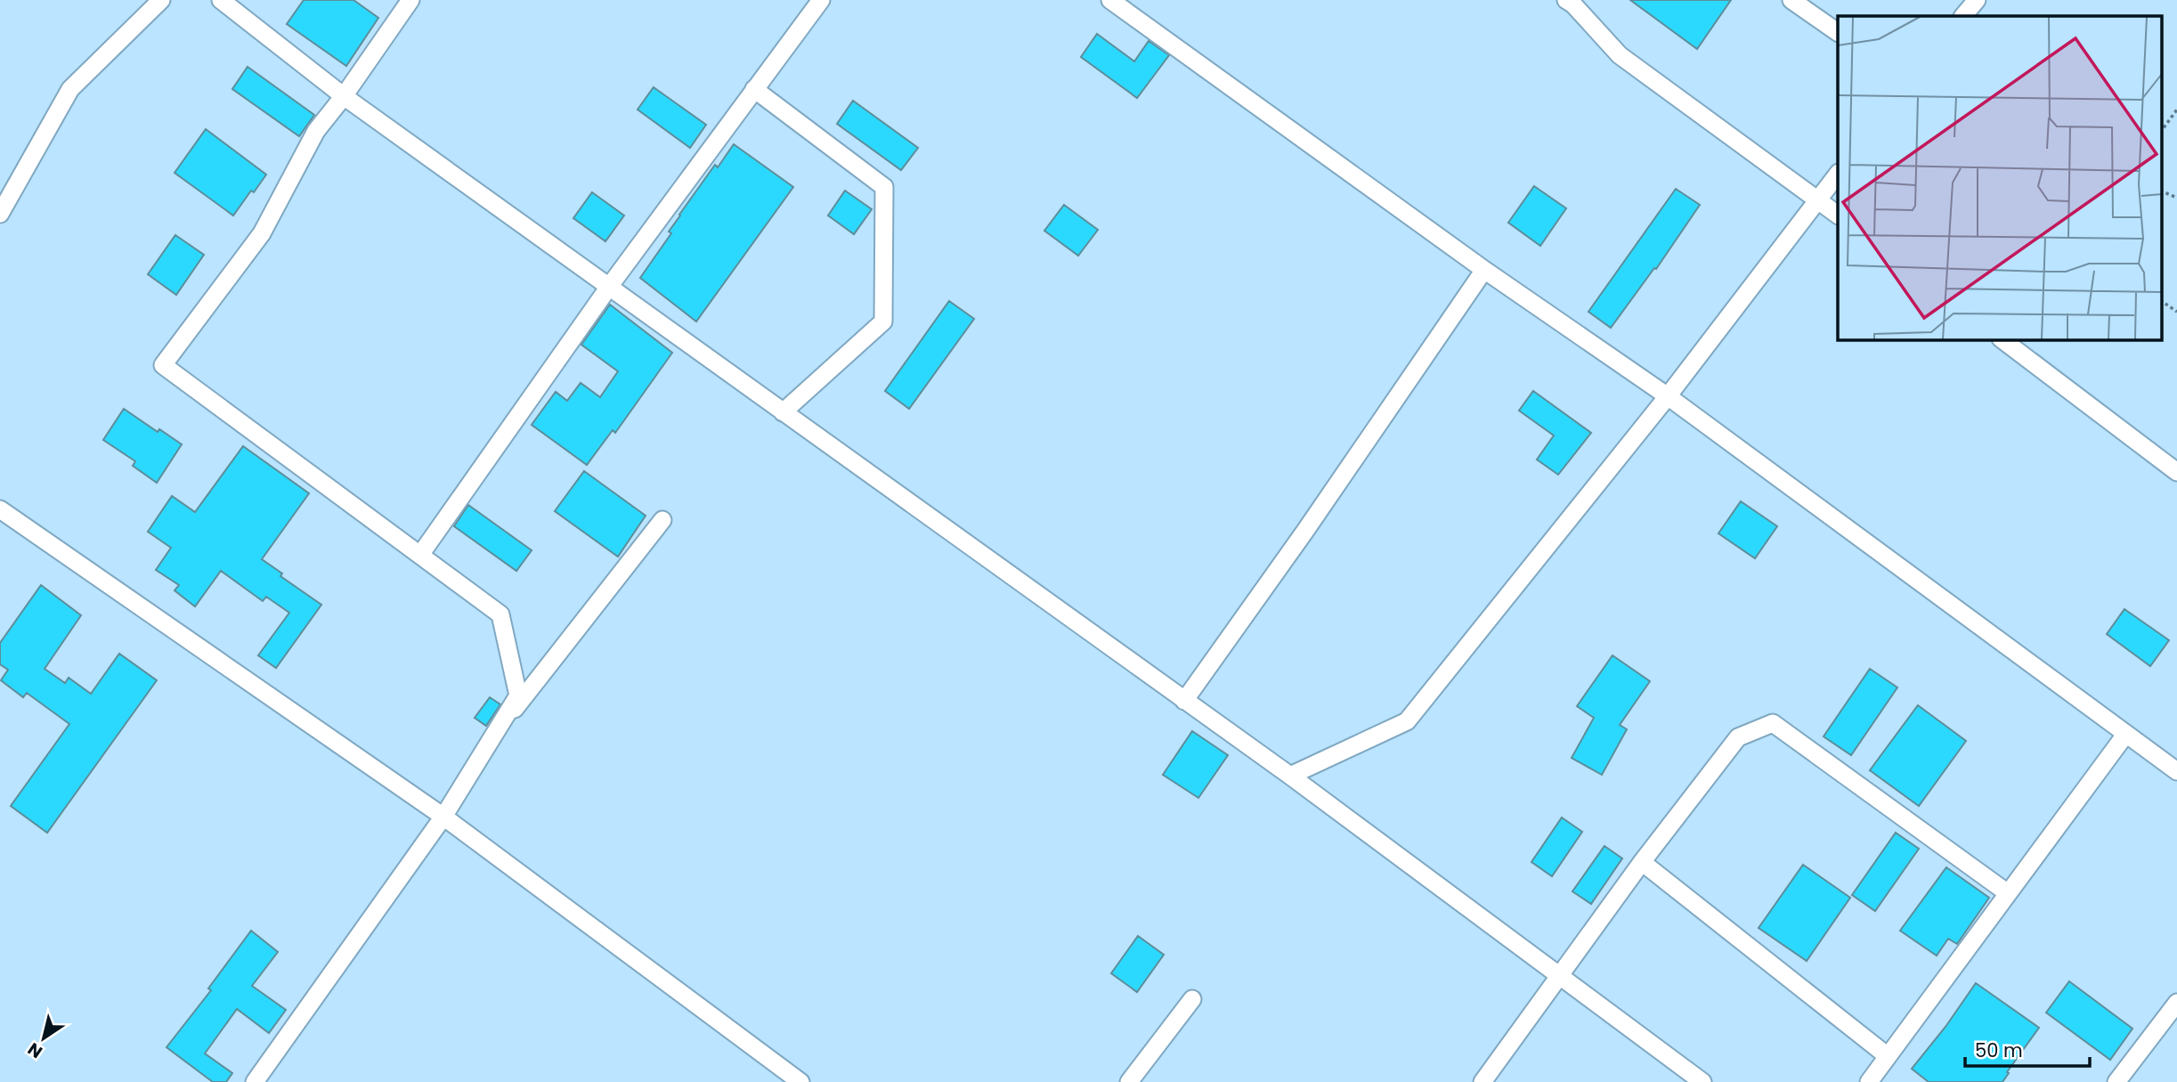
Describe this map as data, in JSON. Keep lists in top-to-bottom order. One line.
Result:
{"scale_bar":"50 m","north":"bottom left"}
